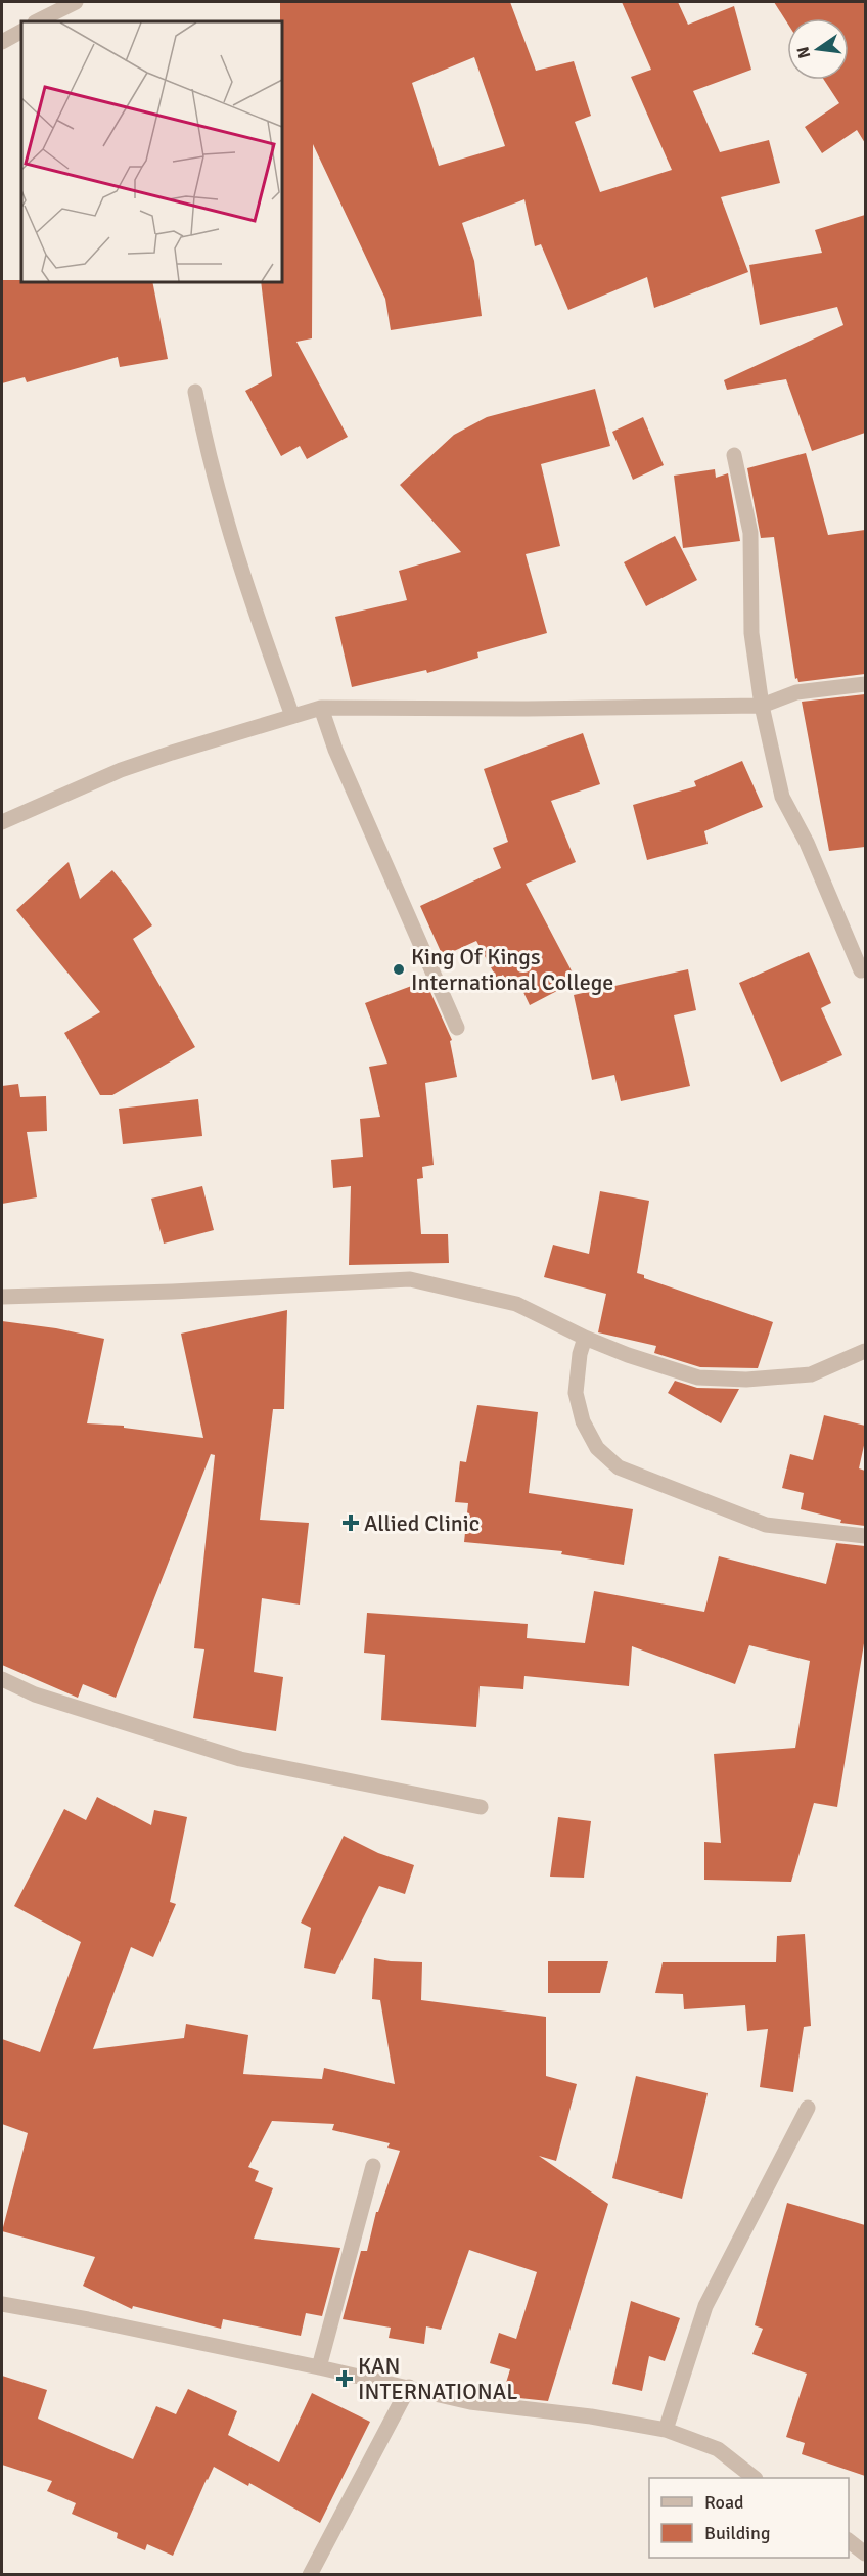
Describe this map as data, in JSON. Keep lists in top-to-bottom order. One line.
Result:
{"places":{"other":["King Of Kings International College"],"health":["Allied Clinic","KAN INTERNATIONAL"]},"legend":["Road","Building"],"north":"left"}
